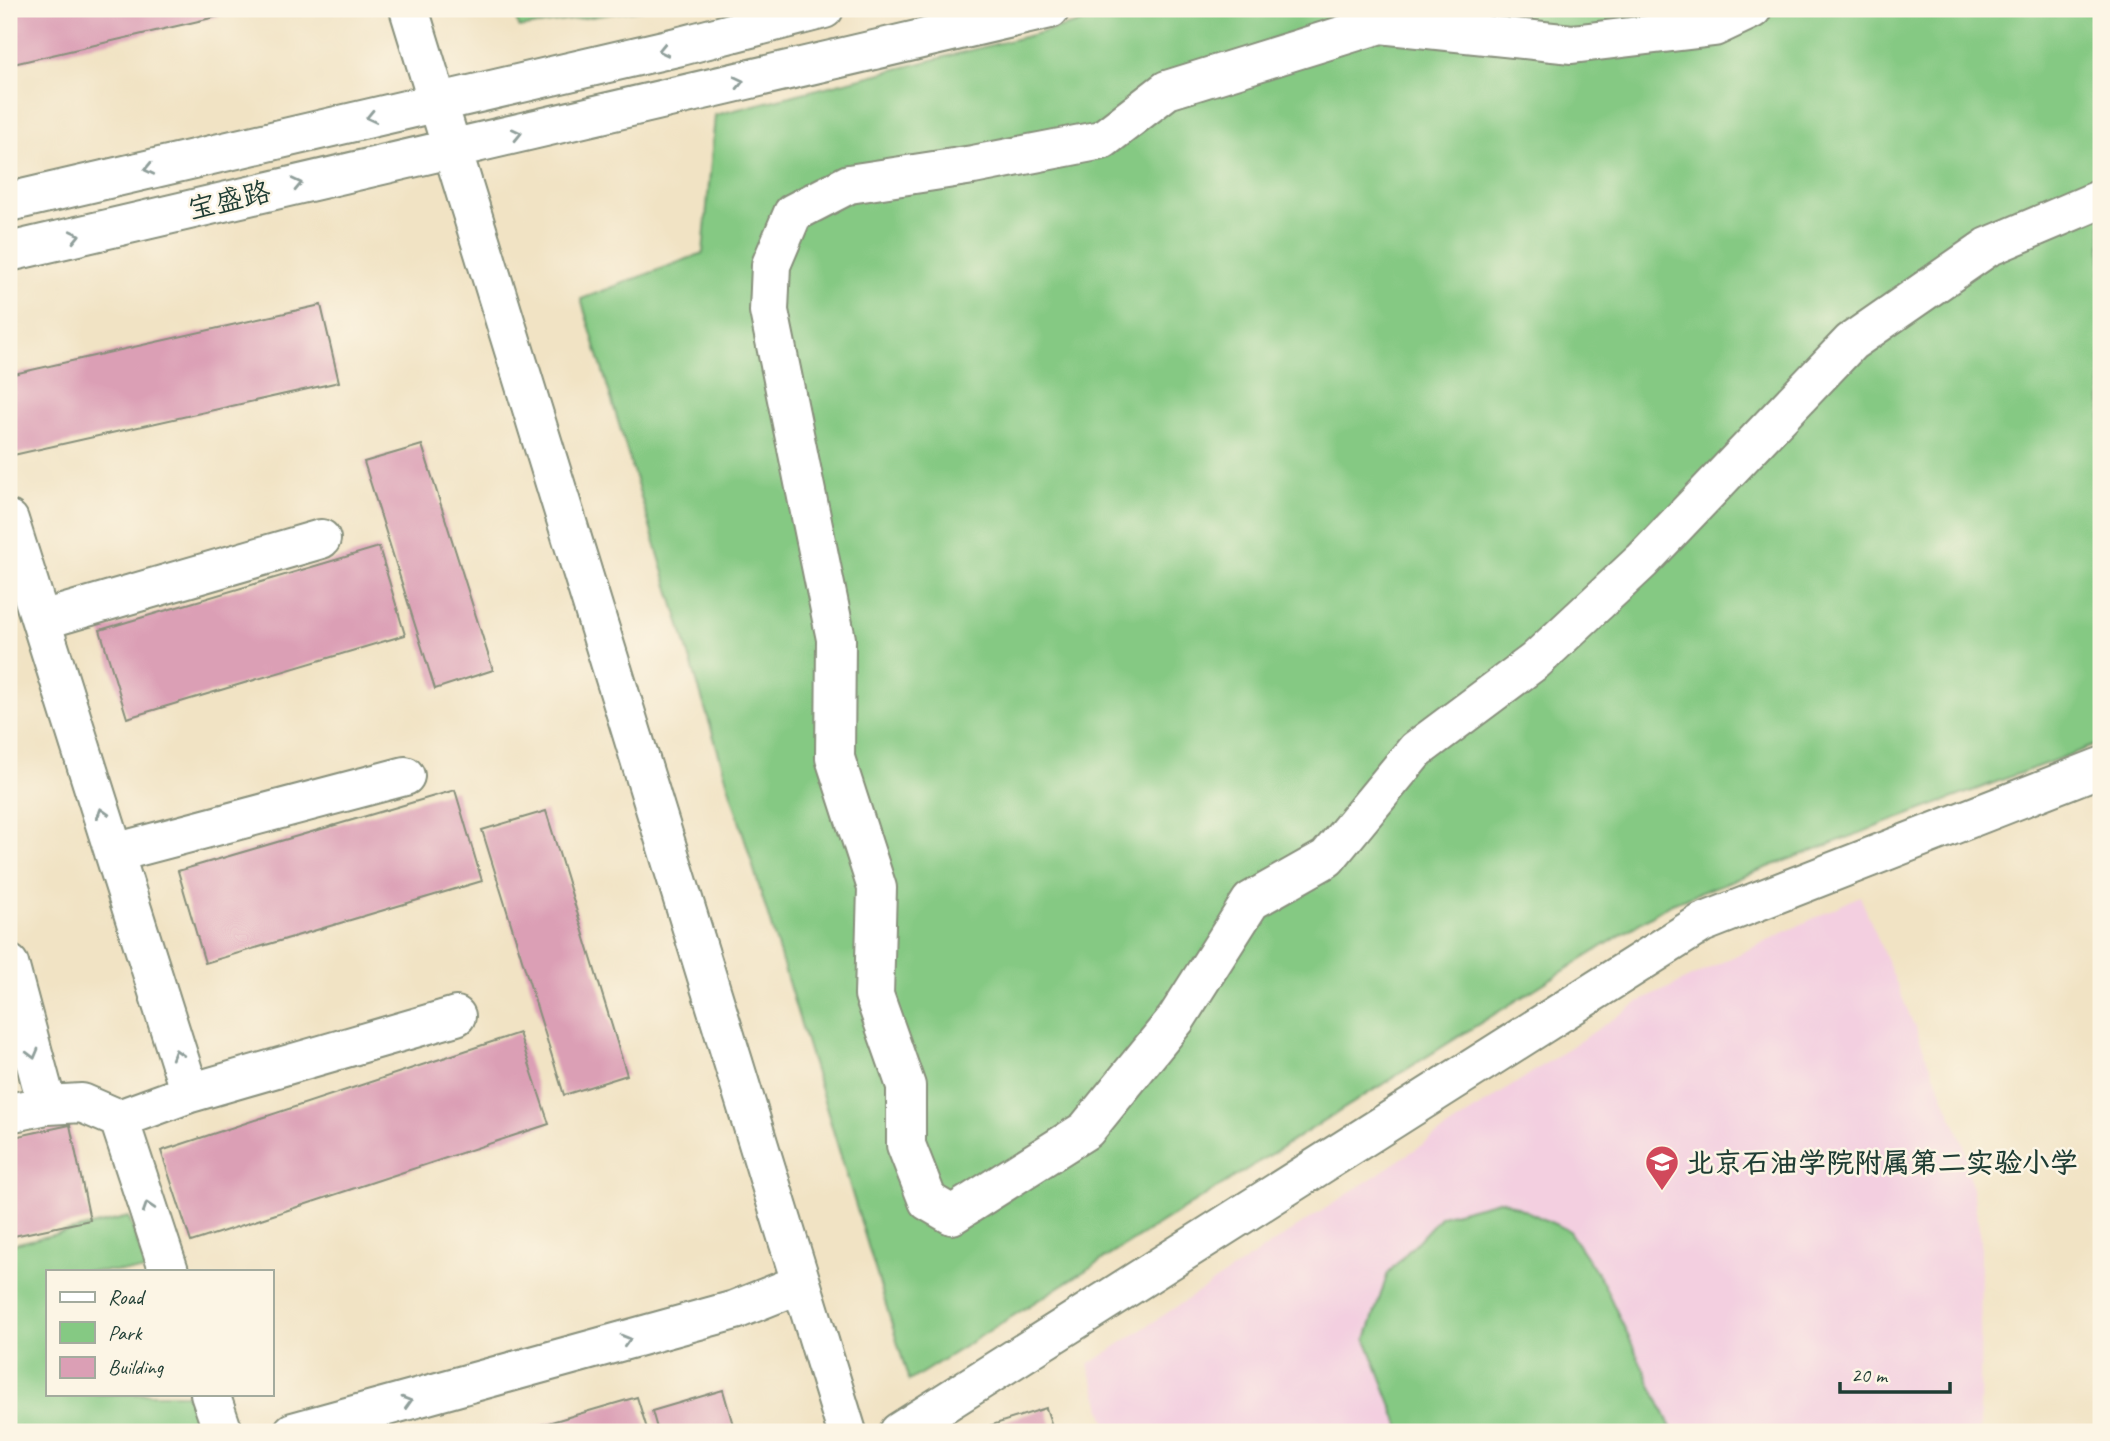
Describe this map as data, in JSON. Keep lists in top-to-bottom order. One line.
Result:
{"streets":{"street":["宝盛路"]},"places":{"school or university":["北京石油学院附属第二实验小学"]},"legend":["Road","Park","Building"],"scale_bar":"20 m"}
